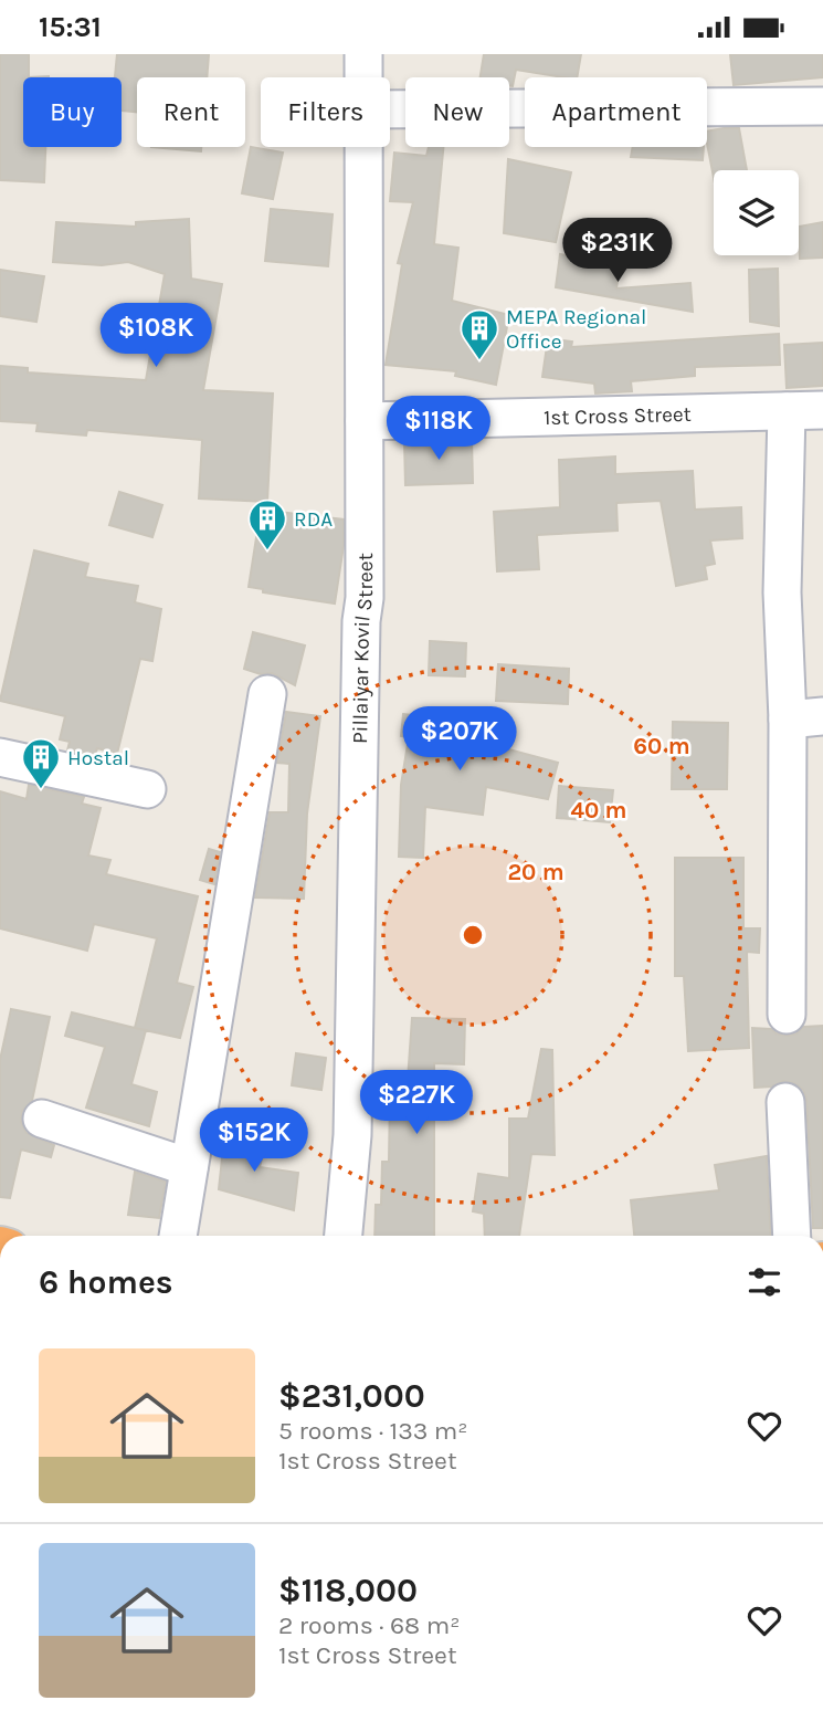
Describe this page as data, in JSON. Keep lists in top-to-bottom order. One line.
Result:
{"streets":{"street":["1st Cross Street","Pillaiyar Kovil Street"]},"crossings":[["1st Cross Street","Pillaiyar Kovil Street"]],"places":{"building":["MEPA Regional Office","RDA","Hostal"]},"page":{"status":"15:31","chip":["Buy","Rent","Filters","New","Apartment"],"price":["$231K","$108K","$118K","$207K","$227K","$152K"],"heading":"6 homes","list":[{"name":"$231,000","note":"5 rooms · 133 m² · 1st Cross Street"},{"name":"$118,000","note":"2 rooms · 68 m² · 1st Cross Street"}]},"rings":["60 m","40 m","20 m"]}
